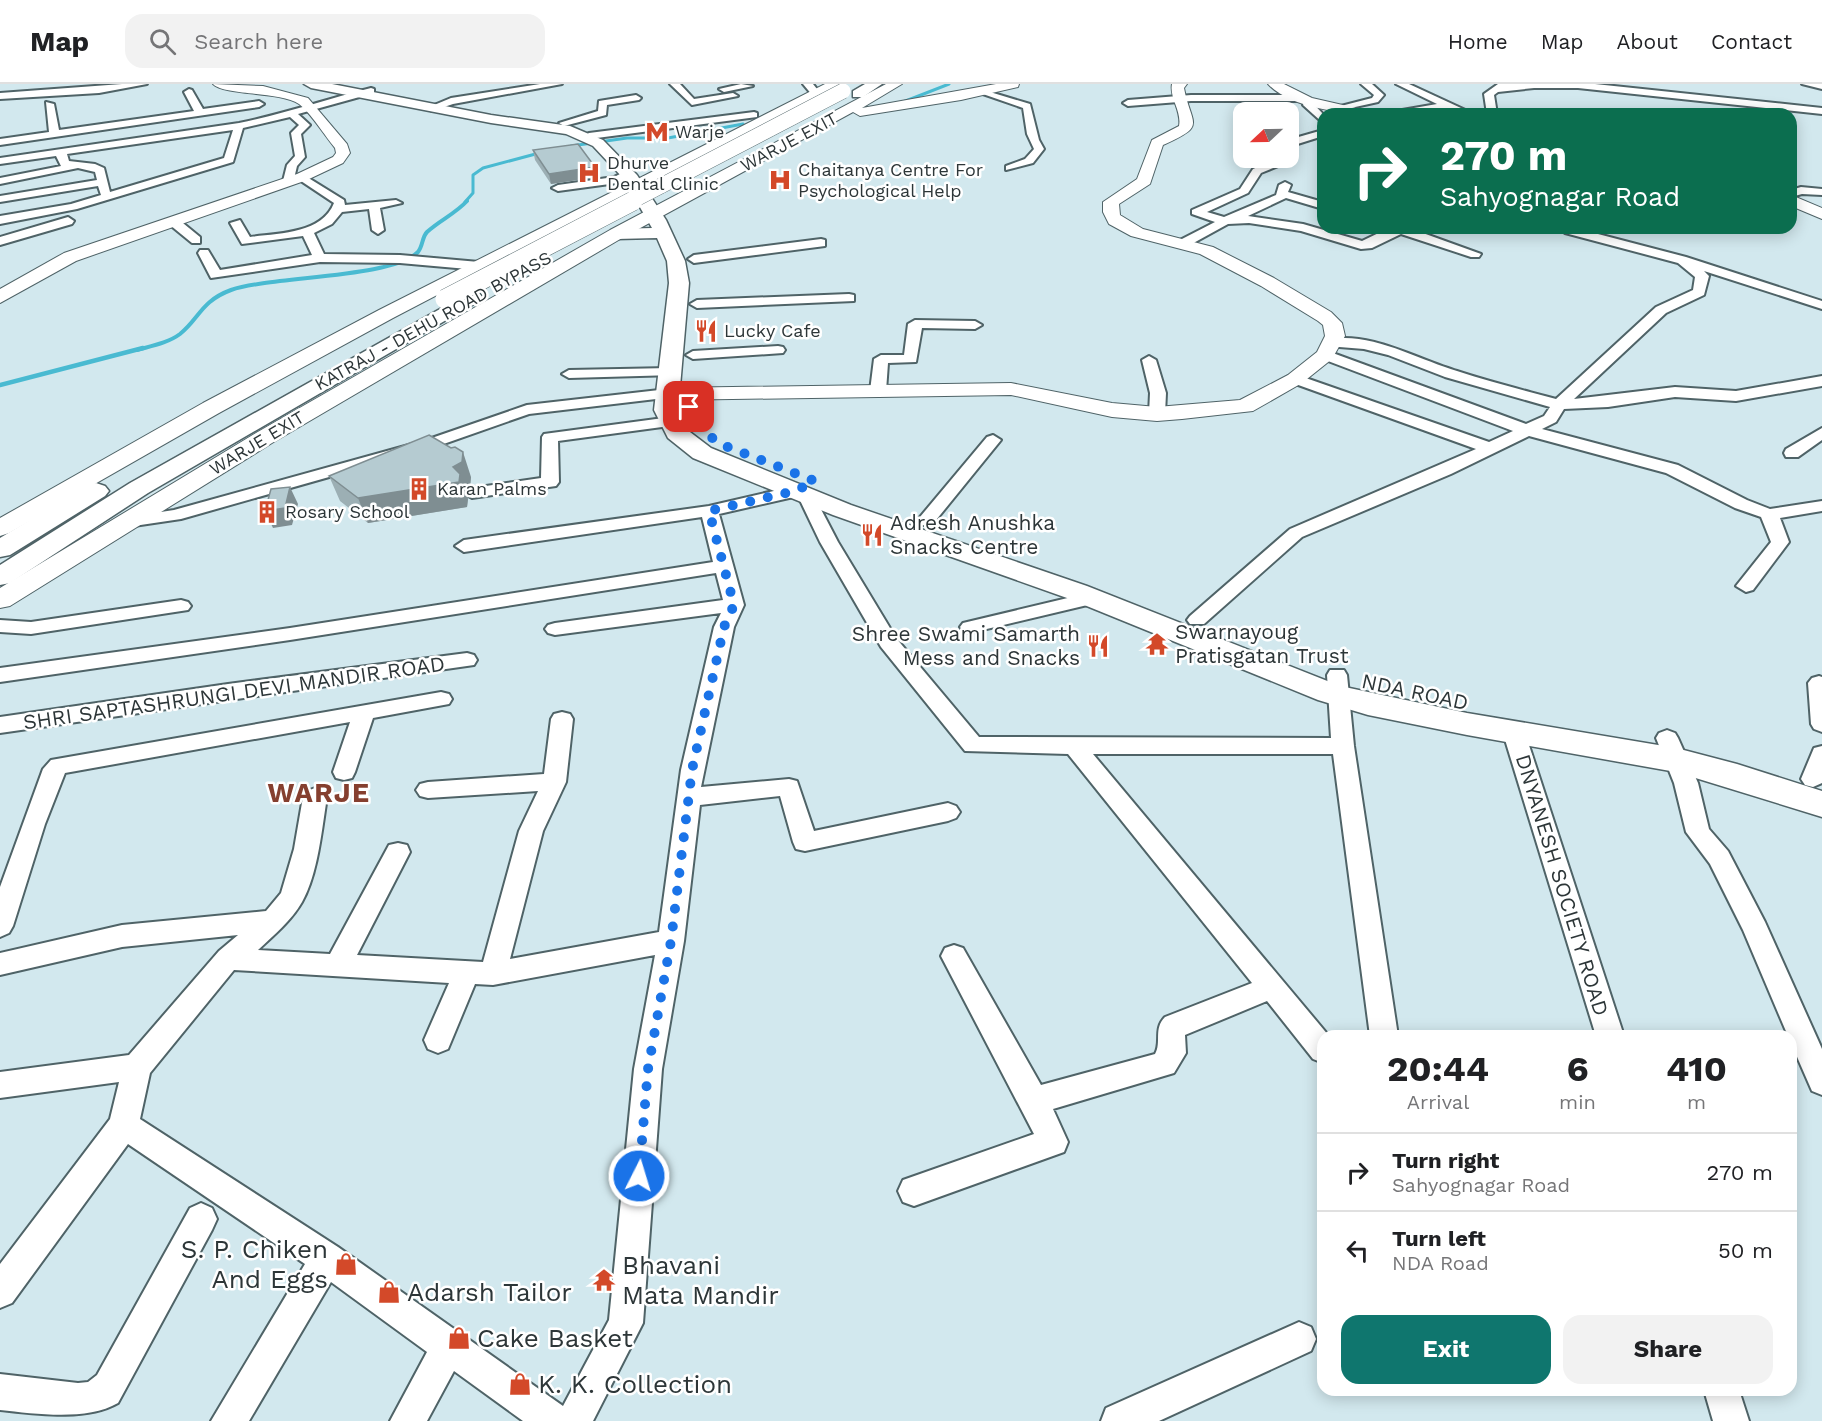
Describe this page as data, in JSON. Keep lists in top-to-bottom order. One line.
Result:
{"streets":{"main road":["KATRAJ - DEHU ROAD BYPASS","NDA ROAD"],"street":["WARJE EXIT","SHRI SAPTASHRUNGI DEVI MANDIR ROAD","DNYANESH SOCIETY ROAD"]},"crossings":[["WARJE EXIT","KATRAJ - DEHU ROAD BYPASS"],["WARJE EXIT","NDA ROAD"],["NDA ROAD","DNYANESH SOCIETY ROAD"]],"districts":["WARJE"],"places":{"metro station":["Warje"],"hospital":["Dhurve Dental Clinic","Chaitanya Centre For Psychological Help"],"restaurant":["Lucky Cafe","Adresh Anushka Snacks Centre","Shree Swami Samarth Mess and Snacks"],"building":["Karan Palms","Rosary School"],"temple":["Swarnayoug Pratisgatan Trust","Bhavani Mata Mandir"],"shop":["S. P. Chiken And Eggs","Adarsh Tailor","Cake Basket","K. K. Collection"]},"north":"left","page":{"header":"Map","search":"Search here","nav":["Home","Map","About","Contact"],"turn":["270 m","Sahyognagar Road"],"eta":["20:44","Arrival","6","min","410","m"],"list":[{"name":"Turn right","note":"Sahyognagar Road","value":"270 m"},{"name":"Turn left","note":"NDA Road","value":"50 m"}],"buttons":["Exit","Share"]}}
